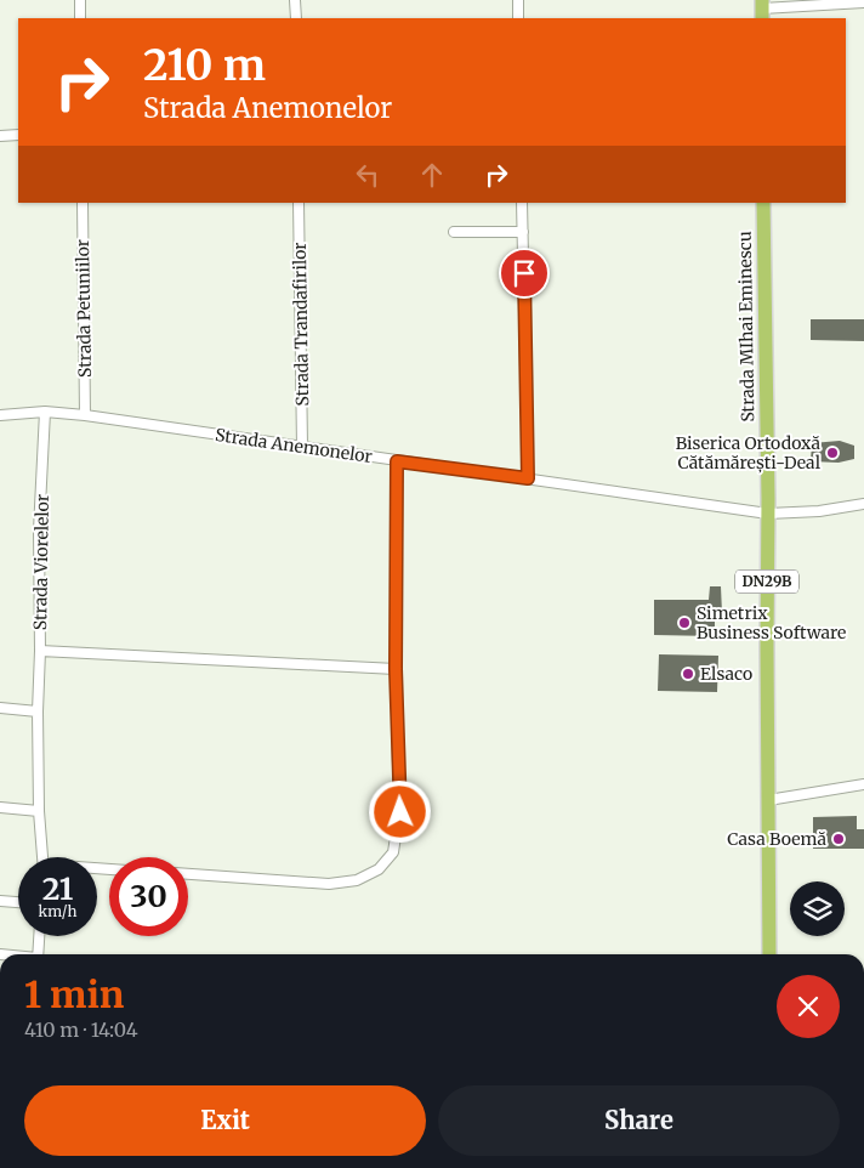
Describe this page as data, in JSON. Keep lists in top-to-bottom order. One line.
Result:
{"streets":{"main road":["Strada MIhai Eminescu","DN29B"],"street":["Strada Petuniilor","Strada Trandafirilor","Strada Anemonelor","Strada Viorelelor"]},"crossings":[["Strada Petuniilor","Strada Anemonelor"],["Strada Trandafirilor","Strada Anemonelor"],["Strada MIhai Eminescu","Strada Anemonelor"],["Strada Anemonelor","Strada Viorelelor"]],"places":["Biserica Ortodoxă Cătămărești-Deal","Simetrix Business Software","Elsaco","Casa Boemă"],"page":{"turn":["210 m","Strada Anemonelor"],"speed":"21 km/h","limit":"30","heading":["1 min","410 m · 14:04"],"buttons":["Exit","Share"]}}
